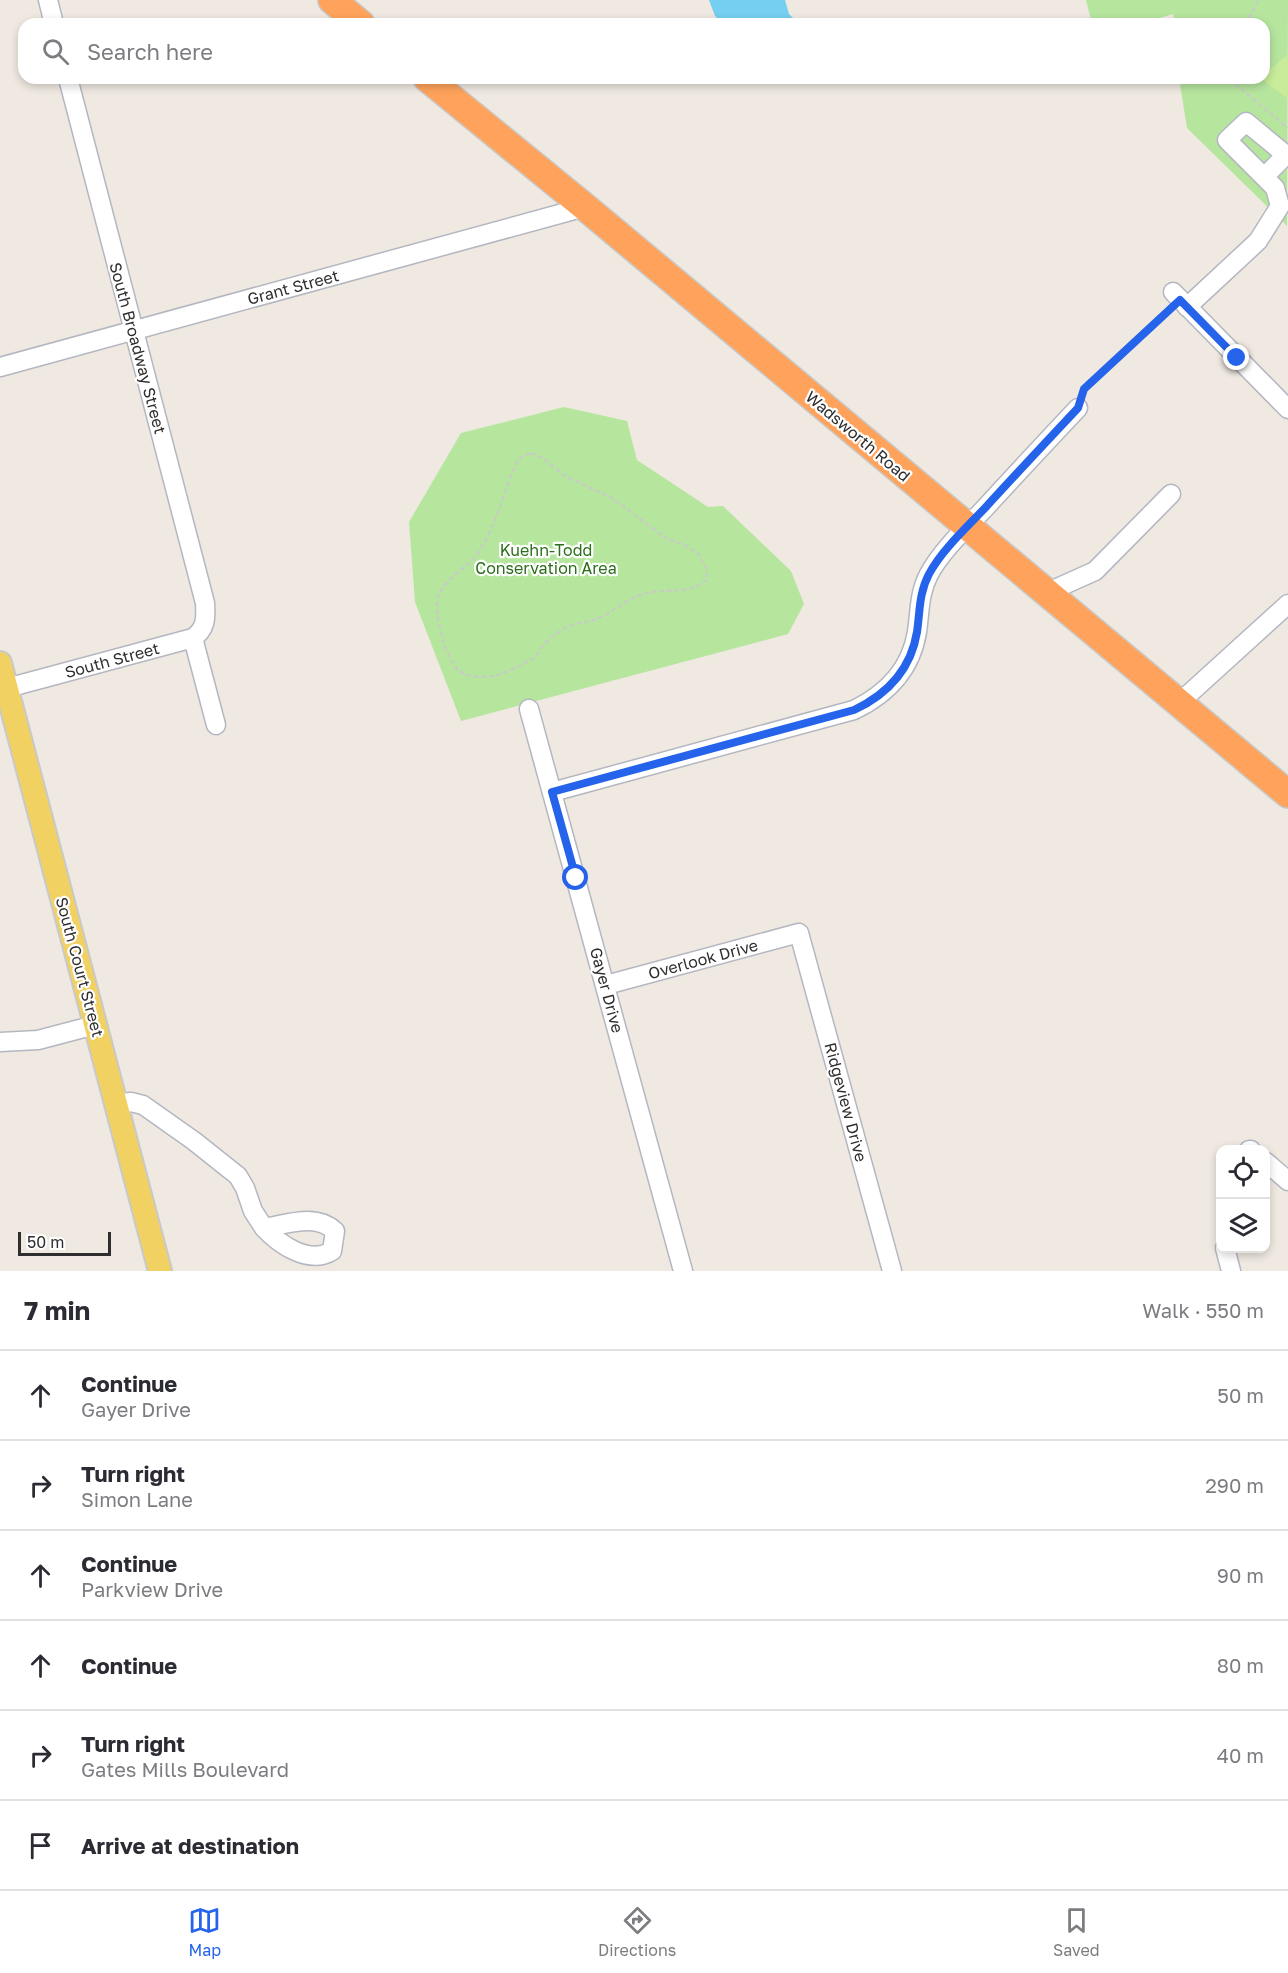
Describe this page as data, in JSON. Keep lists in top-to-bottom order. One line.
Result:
{"streets":{"highway":["Wadsworth Road"],"main road":["South Court Street"],"street":["Grant Street","South Broadway Street","South Street","Overlook Drive","Gayer Drive","Ridgeview Drive"]},"crossings":[["Grant Street","South Broadway Street"],["Grant Street","Wadsworth Road"],["South Broadway Street","South Street"],["South Street","South Court Street"],["Overlook Drive","Gayer Drive"],["Overlook Drive","Ridgeview Drive"]],"parks":["Kuehn-Todd Conservation Area"],"scale_bar":"50 m","page":{"search":"Search here","scale":"50 m","heading":["7 min","Walk · 550 m"],"list":[["Continue","Gayer Drive","50 m"],["Turn right","Simon Lane","290 m"],["Continue","Parkview Drive","90 m"],["Continue","80 m"],["Turn right","Gates Mills Boulevard","40 m"],"Arrive at destination"],"nav":["Map","Directions","Saved"]}}
